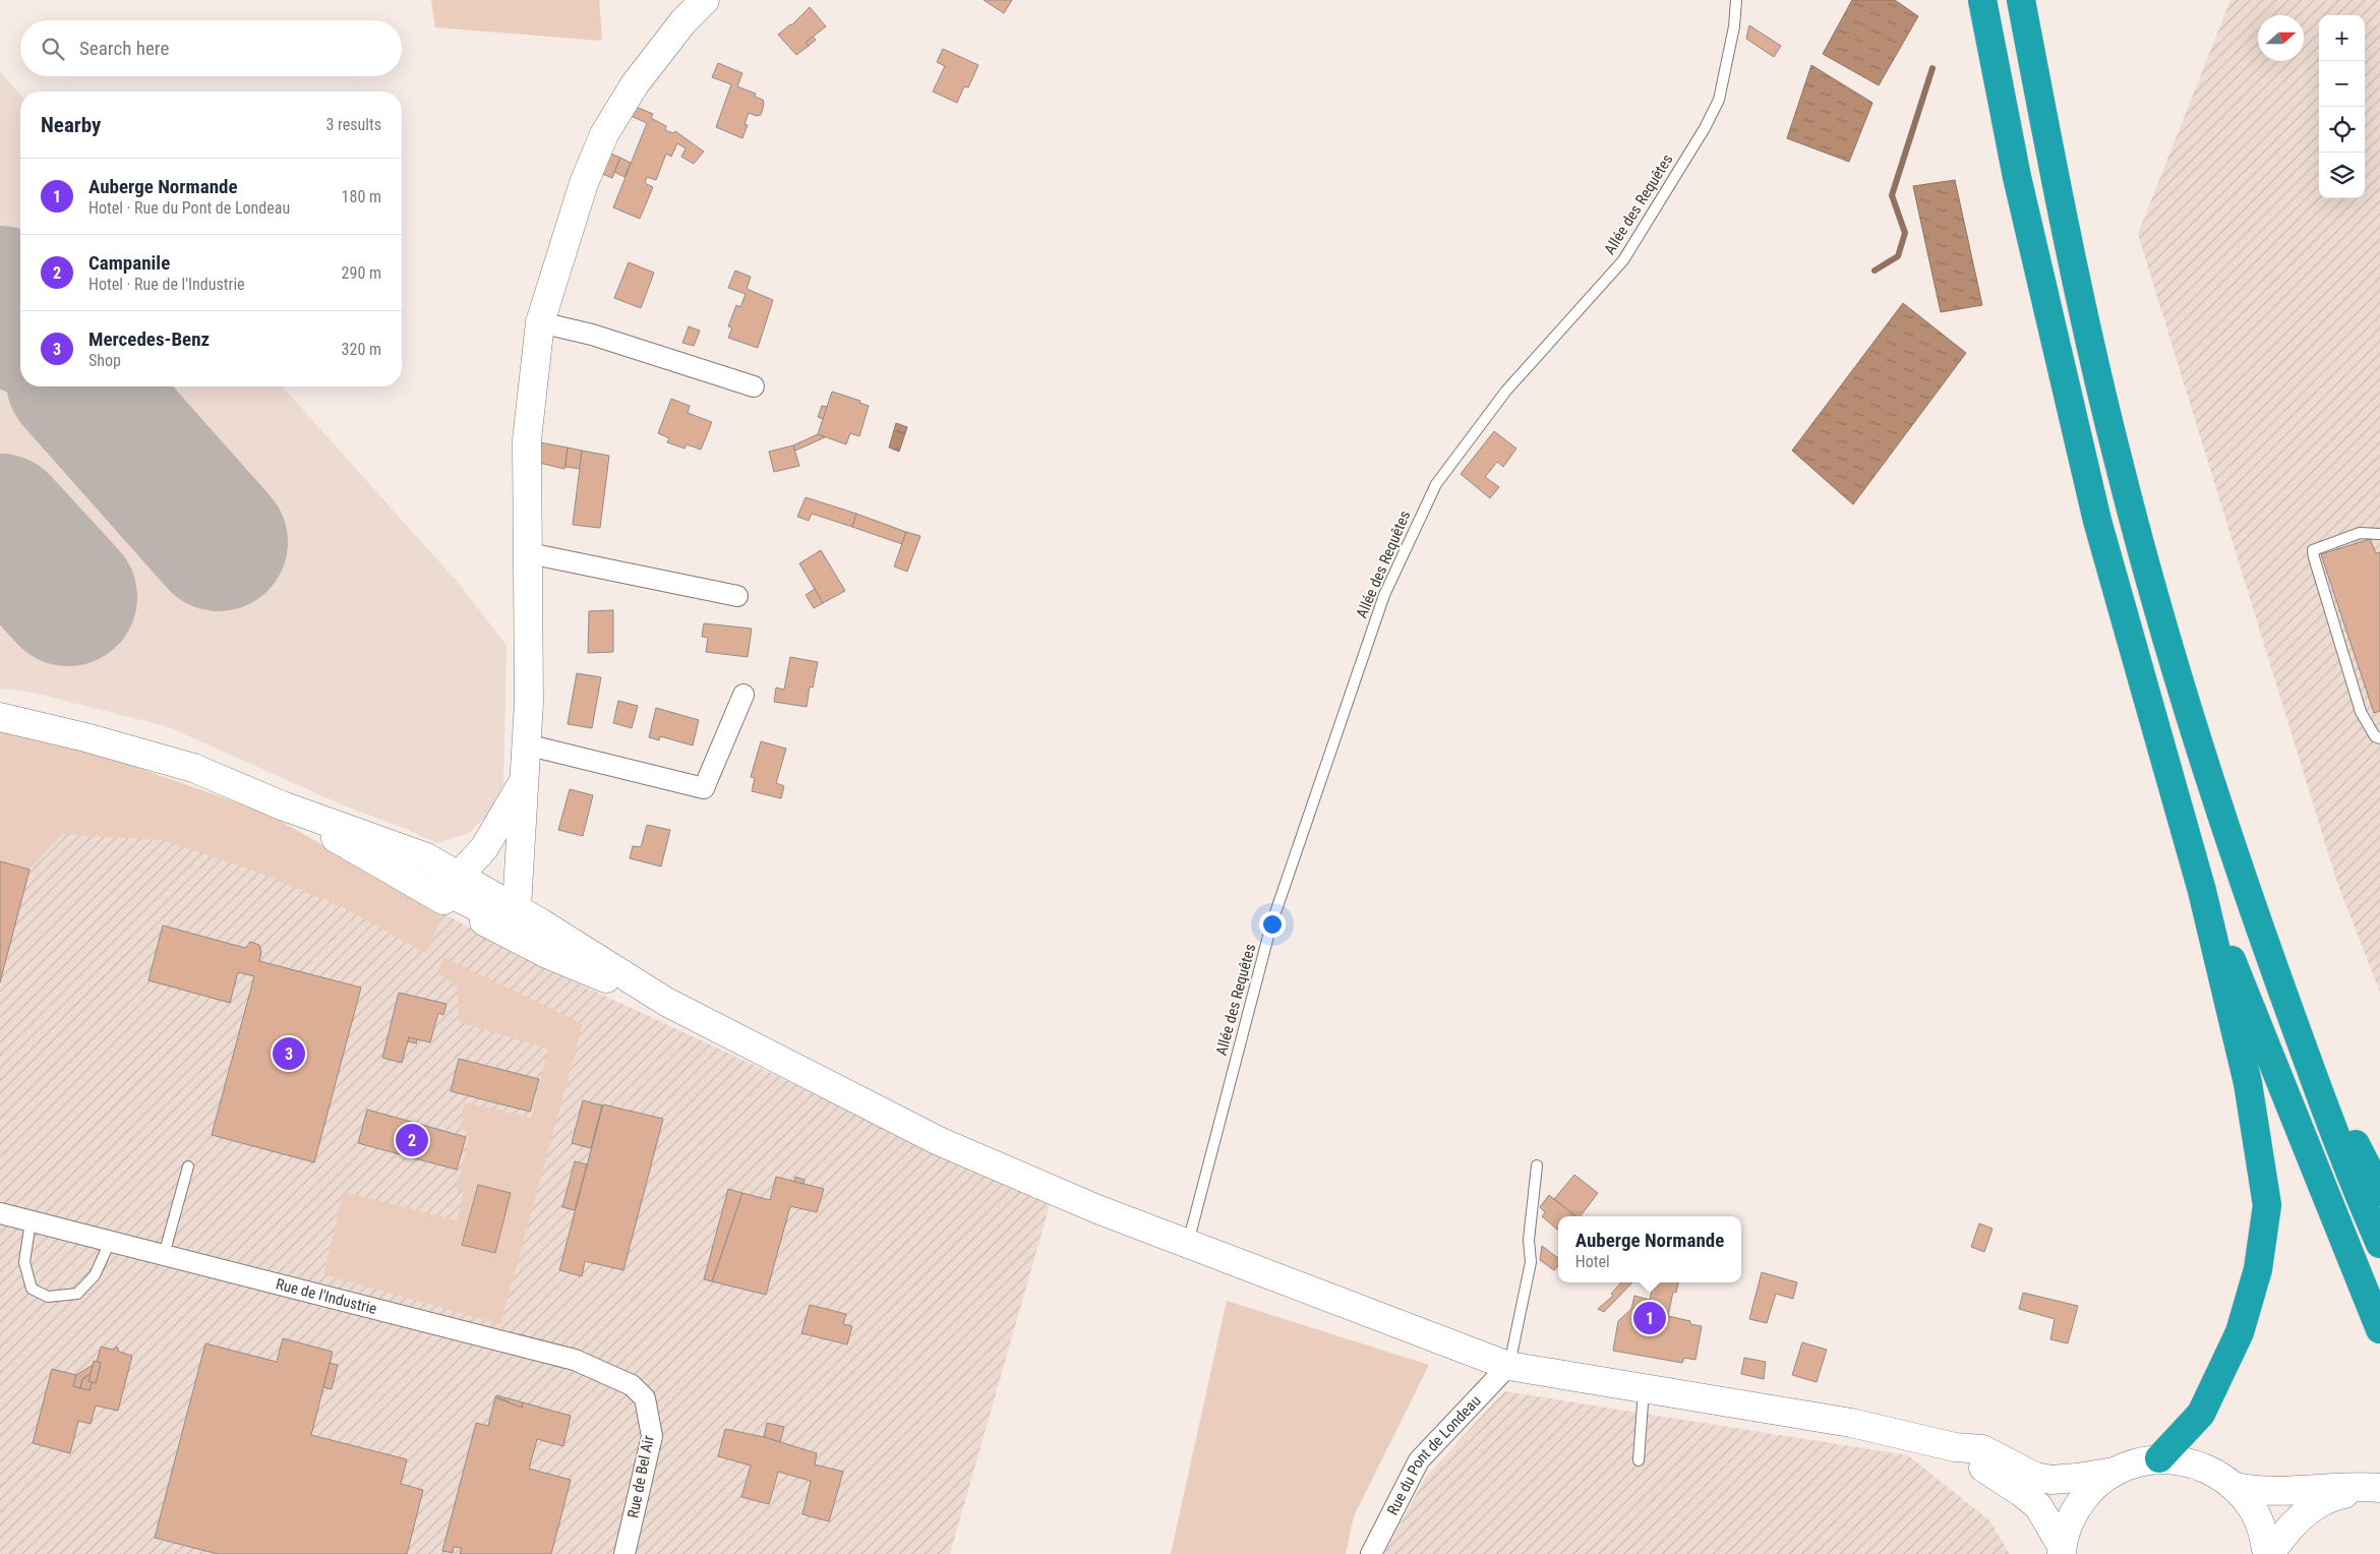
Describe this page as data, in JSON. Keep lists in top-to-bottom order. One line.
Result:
{"streets":{"street":["Rue de l'Industrie","Rue du Pont de Londeau","Rue de Bel Air"],"lane":["Allée des Requêtes"]},"crossings":[["Rue de l'Industrie","Rue de Bel Air"]],"north":"right","page":{"map_buttons":["+","−"],"search":"Search here","heading":["Nearby","3 results"],"list":[{"mark":"1","name":"Auberge Normande","note":"Hotel · Rue du Pont de Londeau","value":"180 m"},{"mark":"2","name":"Campanile","note":"Hotel · Rue de l'Industrie","value":"290 m"},{"mark":"3","name":"Mercedes-Benz","note":"Shop","value":"320 m"}],"pins":["3","2","1"],"popup":["Auberge Normande","Hotel"]}}
